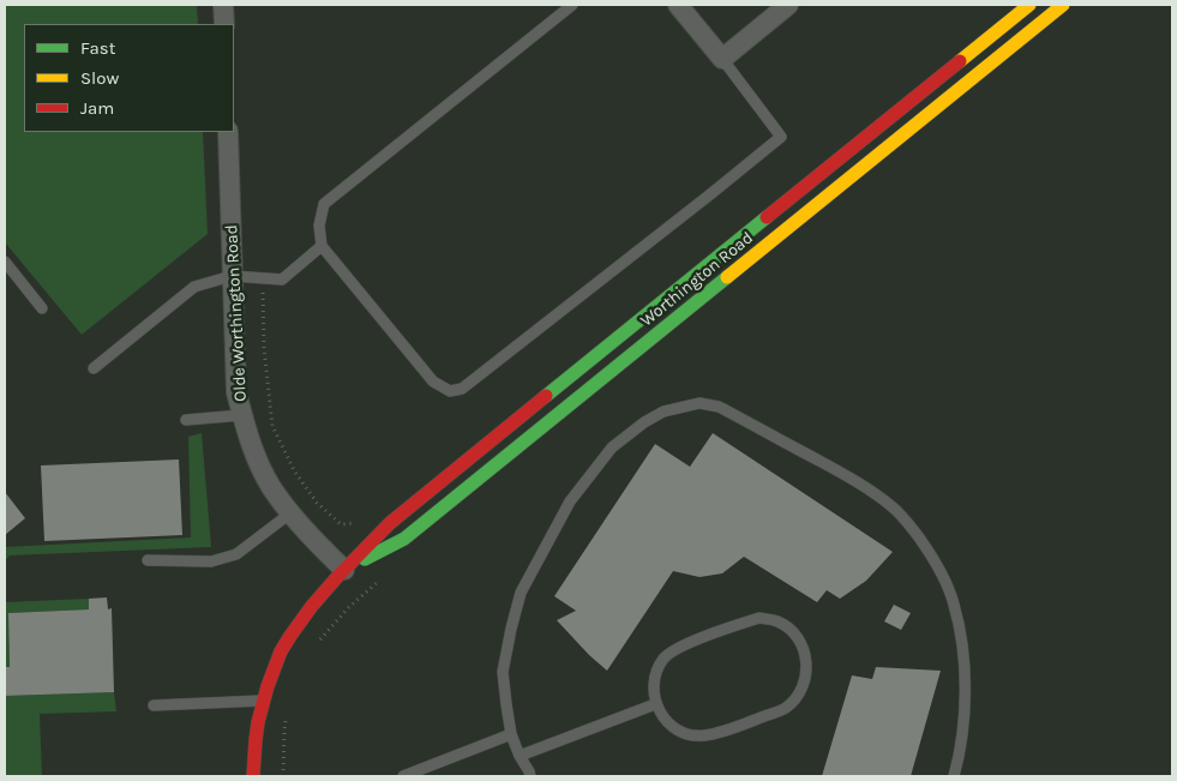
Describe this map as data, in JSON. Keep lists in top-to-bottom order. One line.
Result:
{"streets":{"street":["Worthington Road","Olde Worthington Road"]},"crossings":[["Worthington Road","Olde Worthington Road"]],"legend":["Fast","Slow","Jam"]}
